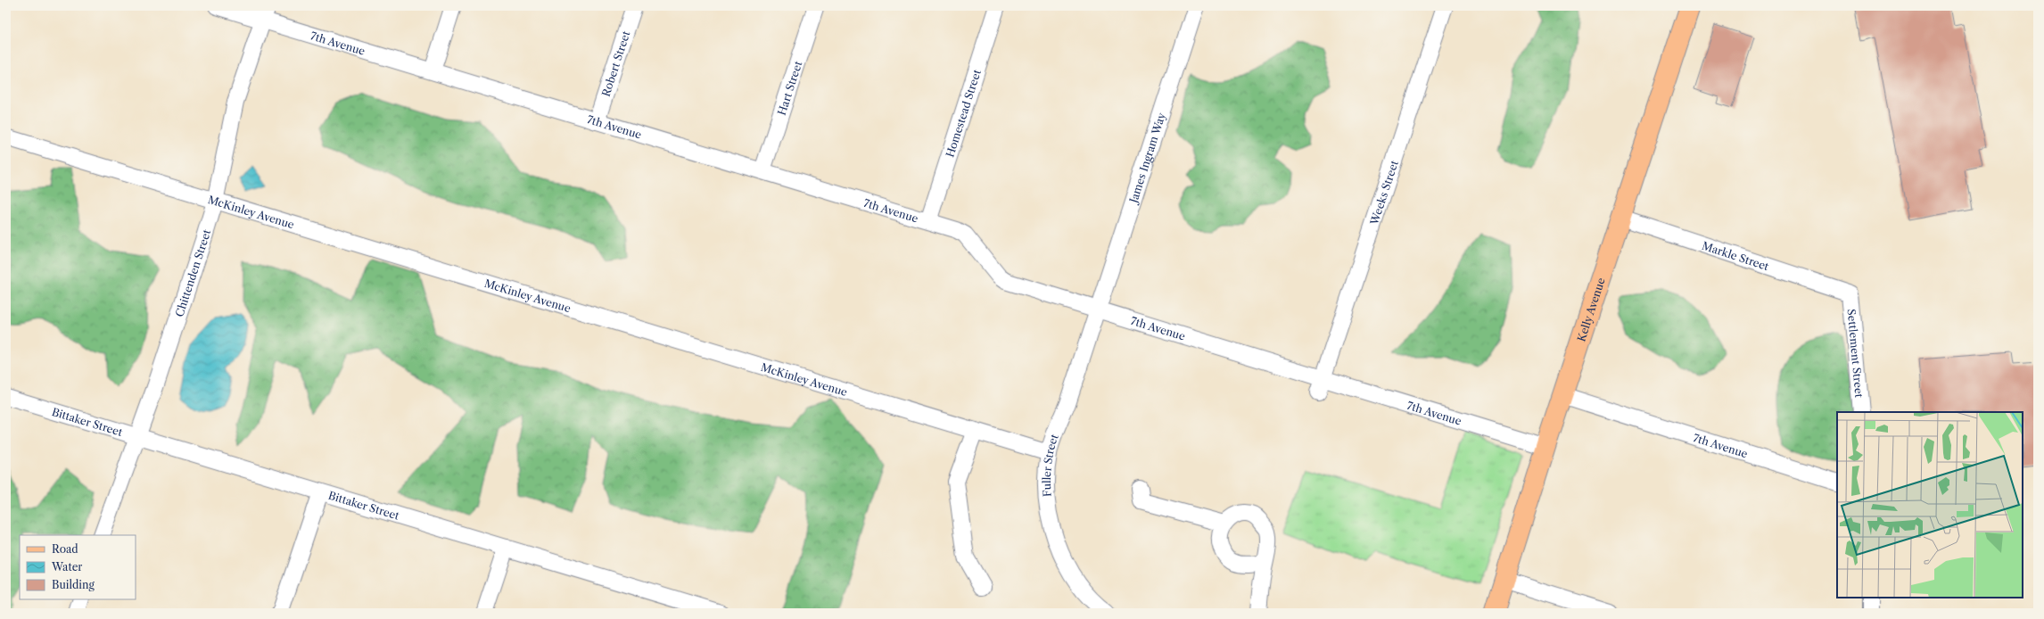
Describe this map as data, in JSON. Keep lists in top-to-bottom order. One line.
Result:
{"streets":{"main road":["Kelly Avenue"],"street":["7th Avenue","Robert Street","Hart Street","Homestead Street","James Ingram Way","Weeks Street","McKinley Avenue","Markle Street","Chittenden Street","Settlement Street","Bittaker Street","Fuller Street"]},"crossings":[["7th Avenue","Robert Street"],["7th Avenue","Hart Street"],["7th Avenue","Homestead Street"],["7th Avenue","James Ingram Way"],["7th Avenue","Weeks Street"],["7th Avenue","Chittenden Street"],["7th Avenue","Kelly Avenue"],["7th Avenue","Fuller Street"],["James Ingram Way","Fuller Street"],["McKinley Avenue","Chittenden Street"],["McKinley Avenue","Fuller Street"],["Markle Street","Kelly Avenue"],["Markle Street","Settlement Street"],["Chittenden Street","Bittaker Street"]],"legend":["Road","Water","Building"]}
